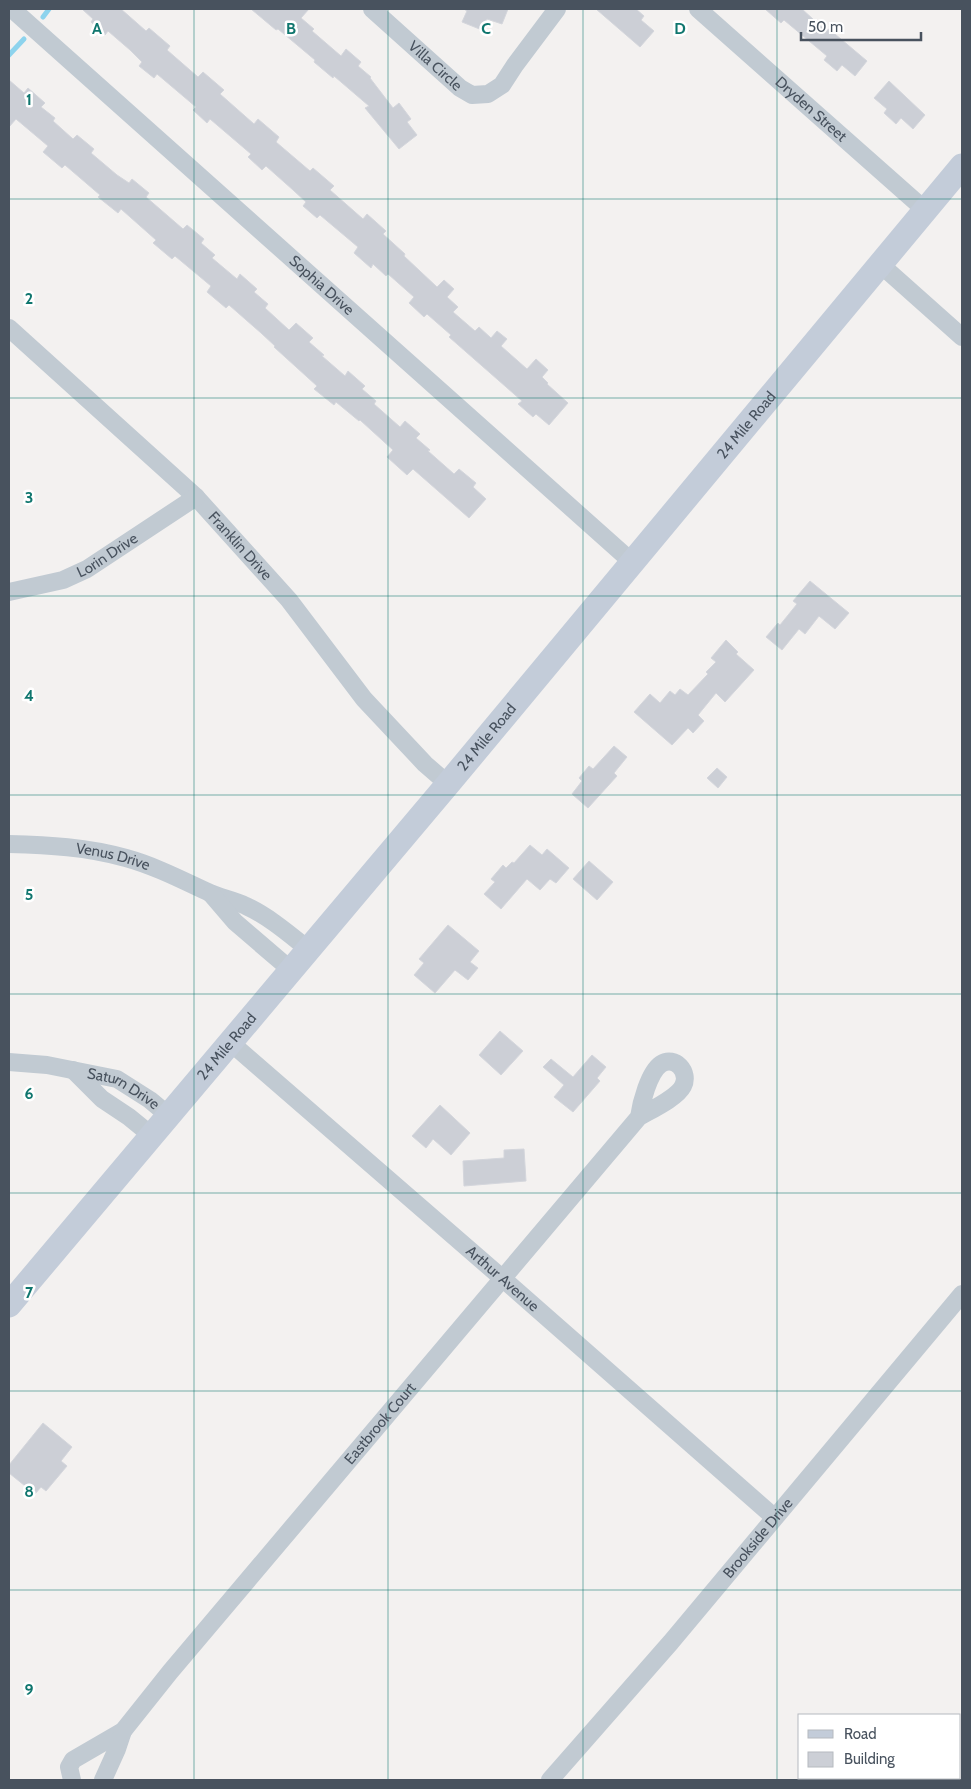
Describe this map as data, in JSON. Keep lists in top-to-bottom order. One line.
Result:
{"streets":{"street":["Villa Circle","Dryden Street","Sophia Drive","24 Mile Road","Franklin Drive","Lorin Drive","Venus Drive","Saturn Drive","Arthur Avenue","Eastbrook Court","Brookside Drive"]},"crossings":[["Dryden Street","24 Mile Road"],["Sophia Drive","24 Mile Road"],["24 Mile Road","Franklin Drive"],["24 Mile Road","Venus Drive"],["24 Mile Road","Saturn Drive"],["24 Mile Road","Arthur Avenue"],["Franklin Drive","Lorin Drive"],["Arthur Avenue","Eastbrook Court"],["Arthur Avenue","Brookside Drive"]],"legend":["Road","Building"],"scale_bar":"50 m","grid":{"columns":["A","B","C","D"],"rows":["1","2","3","4","5","6","7","8","9"]}}
